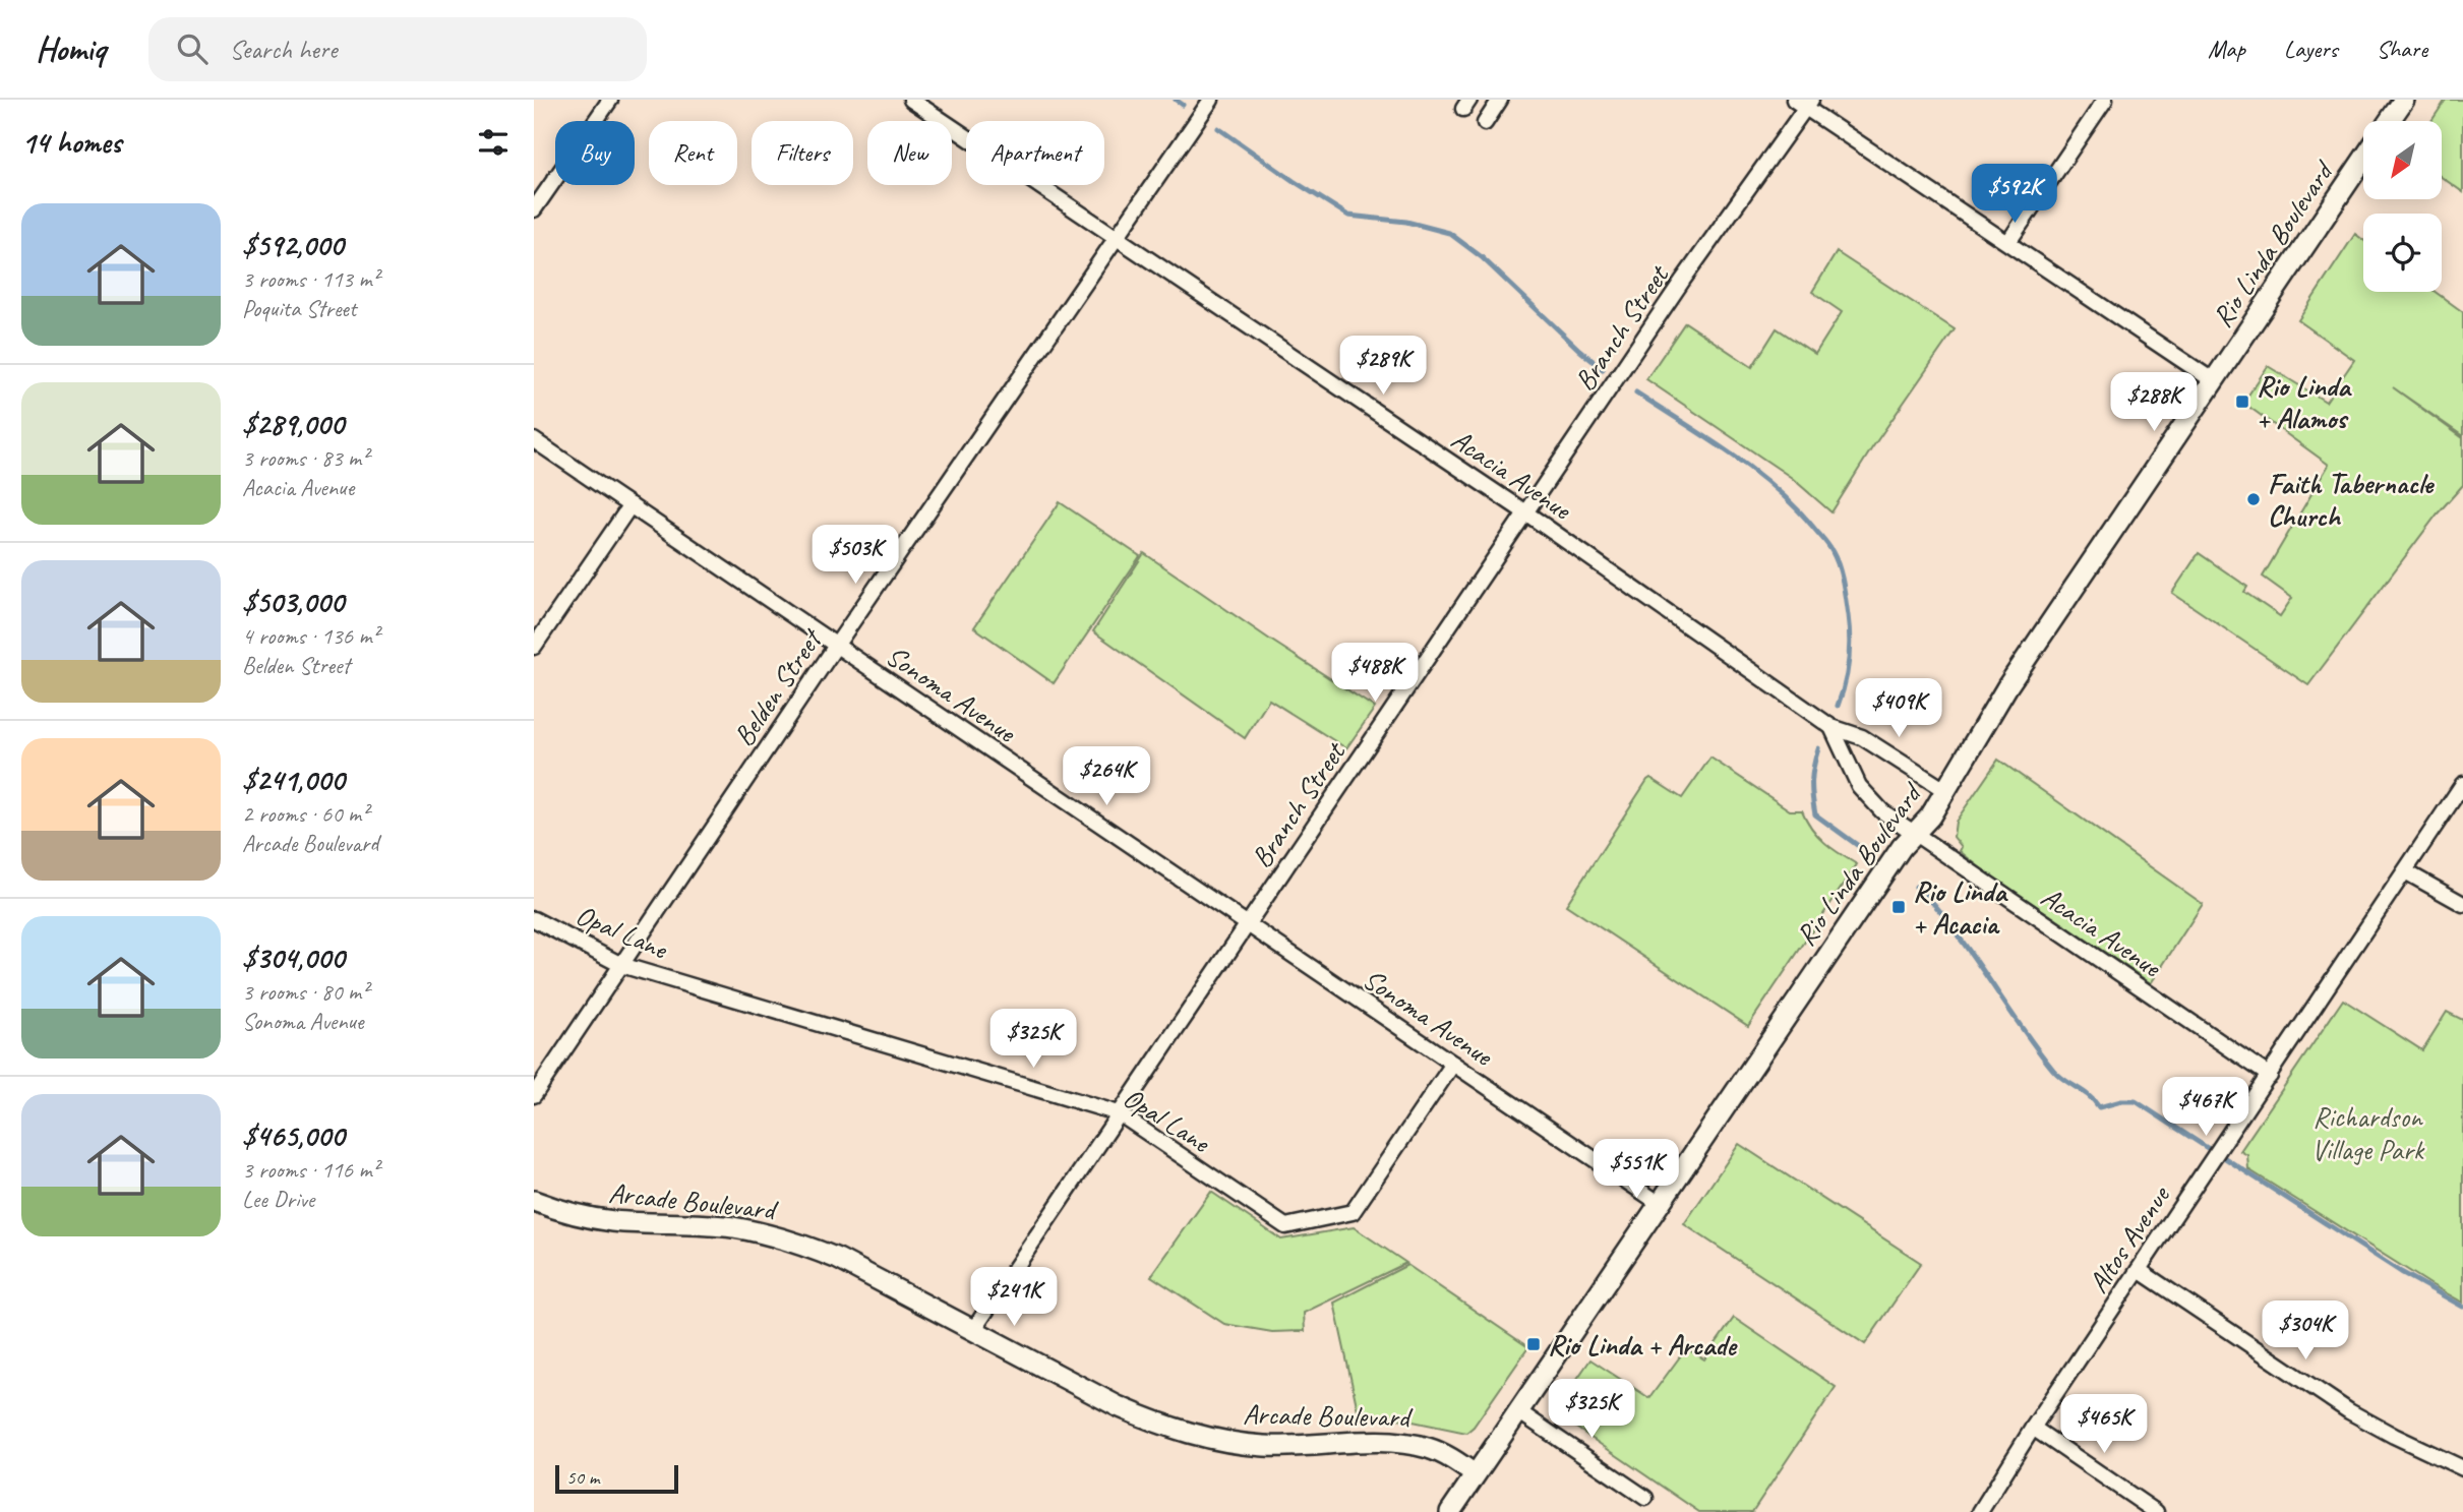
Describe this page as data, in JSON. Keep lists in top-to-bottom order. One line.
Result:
{"streets":{"main road":["Rio Linda Boulevard","Arcade Boulevard"],"street":["Branch Street","Acacia Avenue","Belden Street","Sonoma Avenue","Opal Lane","Altos Avenue"]},"crossings":[["Rio Linda Boulevard","Acacia Avenue"],["Rio Linda Boulevard","Sonoma Avenue"],["Rio Linda Boulevard","Arcade Boulevard"],["Branch Street","Acacia Avenue"],["Branch Street","Sonoma Avenue"],["Branch Street","Opal Lane"],["Branch Street","Arcade Boulevard"],["Acacia Avenue","Belden Street"],["Acacia Avenue","Altos Avenue"],["Belden Street","Sonoma Avenue"],["Belden Street","Opal Lane"],["Sonoma Avenue","Opal Lane"]],"parks":["Richardson Village Park"],"places":{"transit":["Rio Linda + Alamos","Rio Linda + Acacia","Rio Linda + Arcade"],"other":["Faith Tabernacle Church"]},"scale_bar":"50 m","north":"bottom left","page":{"header":"Homiq","search":"Search here","nav":["Map","Layers","Share"],"heading":"14 homes","chip":["Buy","Rent","Filters","New","Apartment"],"price":["$592K","$289K","$288K","$503K","$488K","$409K","$264K","$325K","$467K","$551K","$241K","$304K","$325K","$465K"],"list":[{"name":"$592,000","note":"3 rooms · 113 m² · Poquita Street"},{"name":"$289,000","note":"3 rooms · 83 m² · Acacia Avenue"},{"name":"$503,000","note":"4 rooms · 136 m² · Belden Street"},{"name":"$241,000","note":"2 rooms · 60 m² · Arcade Boulevard"},{"name":"$304,000","note":"3 rooms · 80 m² · Sonoma Avenue"},{"name":"$465,000","note":"3 rooms · 116 m² · Lee Drive"}],"scale":"50 m"}}
